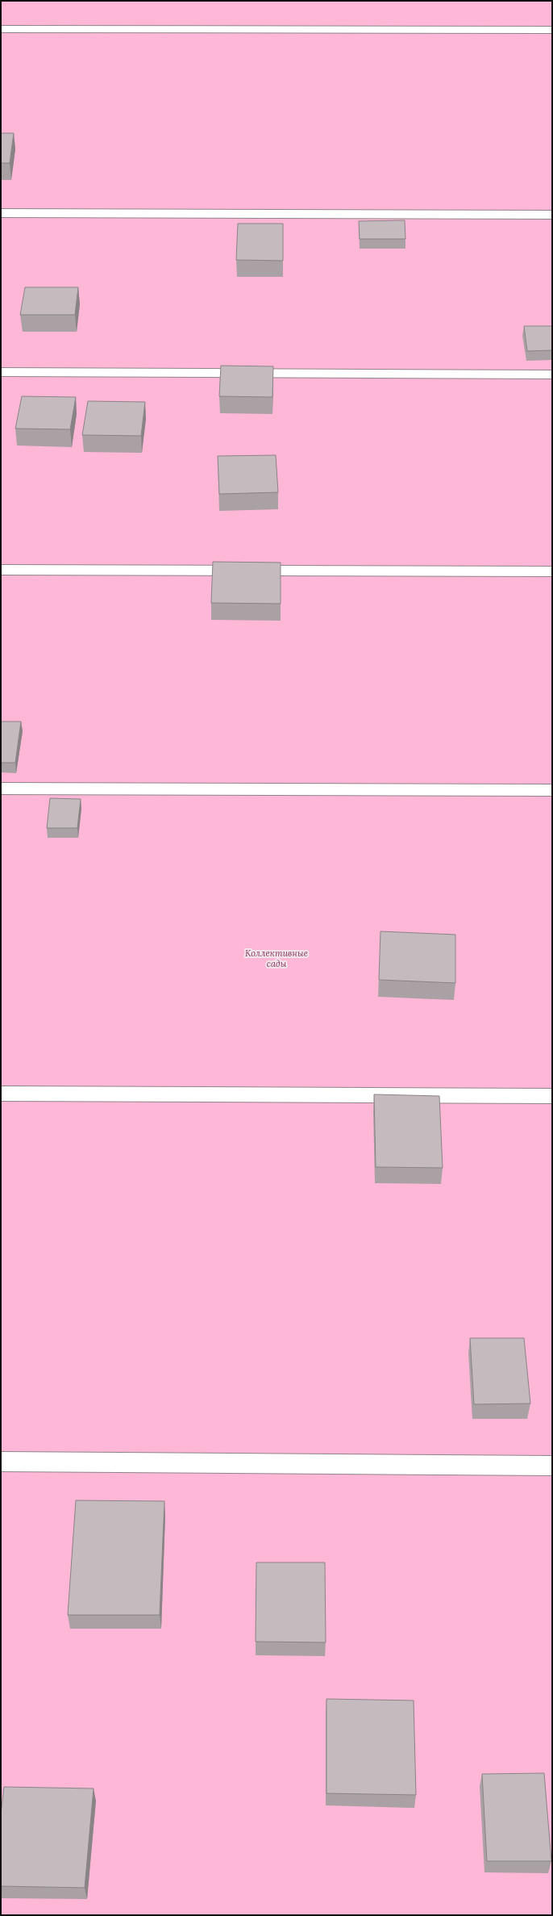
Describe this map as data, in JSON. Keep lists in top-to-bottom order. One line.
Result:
{"parks":["Коллективные сады"]}
